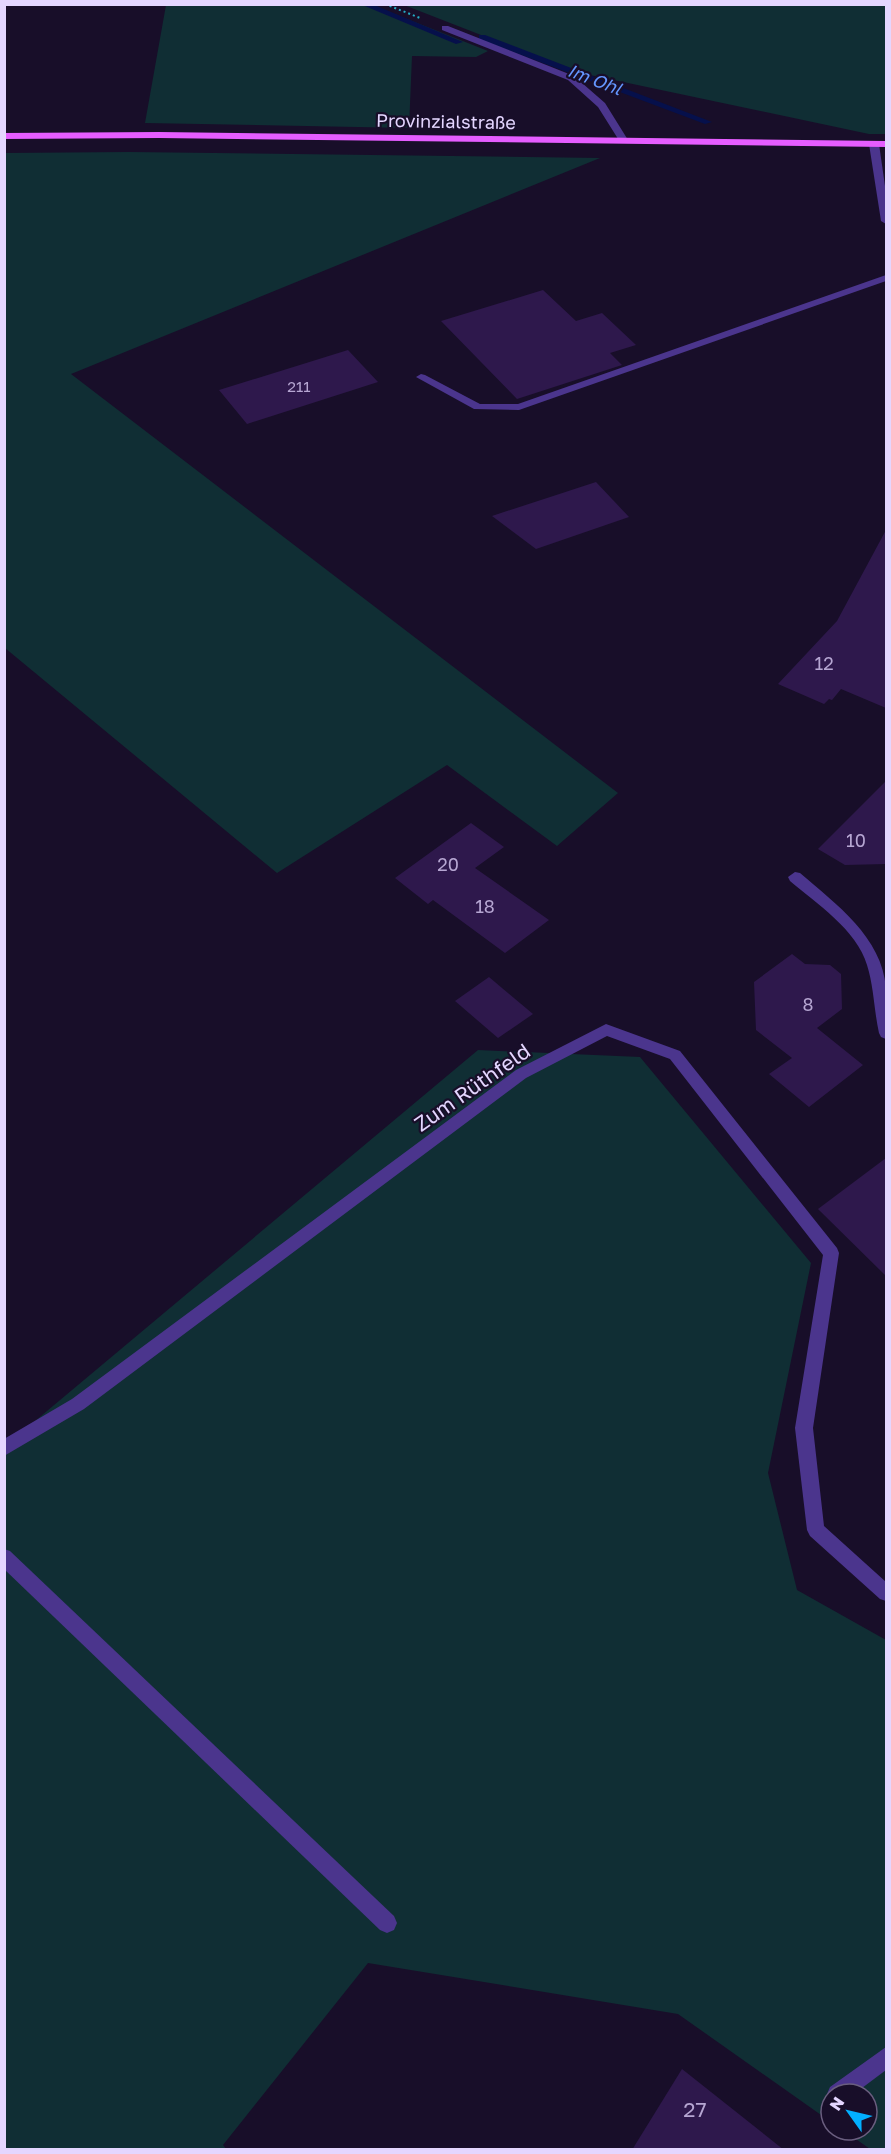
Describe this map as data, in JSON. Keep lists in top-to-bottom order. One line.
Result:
{"streets":{"main road":["Provinzialstraße"],"street":["Zum Rüthfeld"]},"water":["Im Ohl"],"house_numbers":["211","12","10","20","18","8","27"],"north":"top left"}
